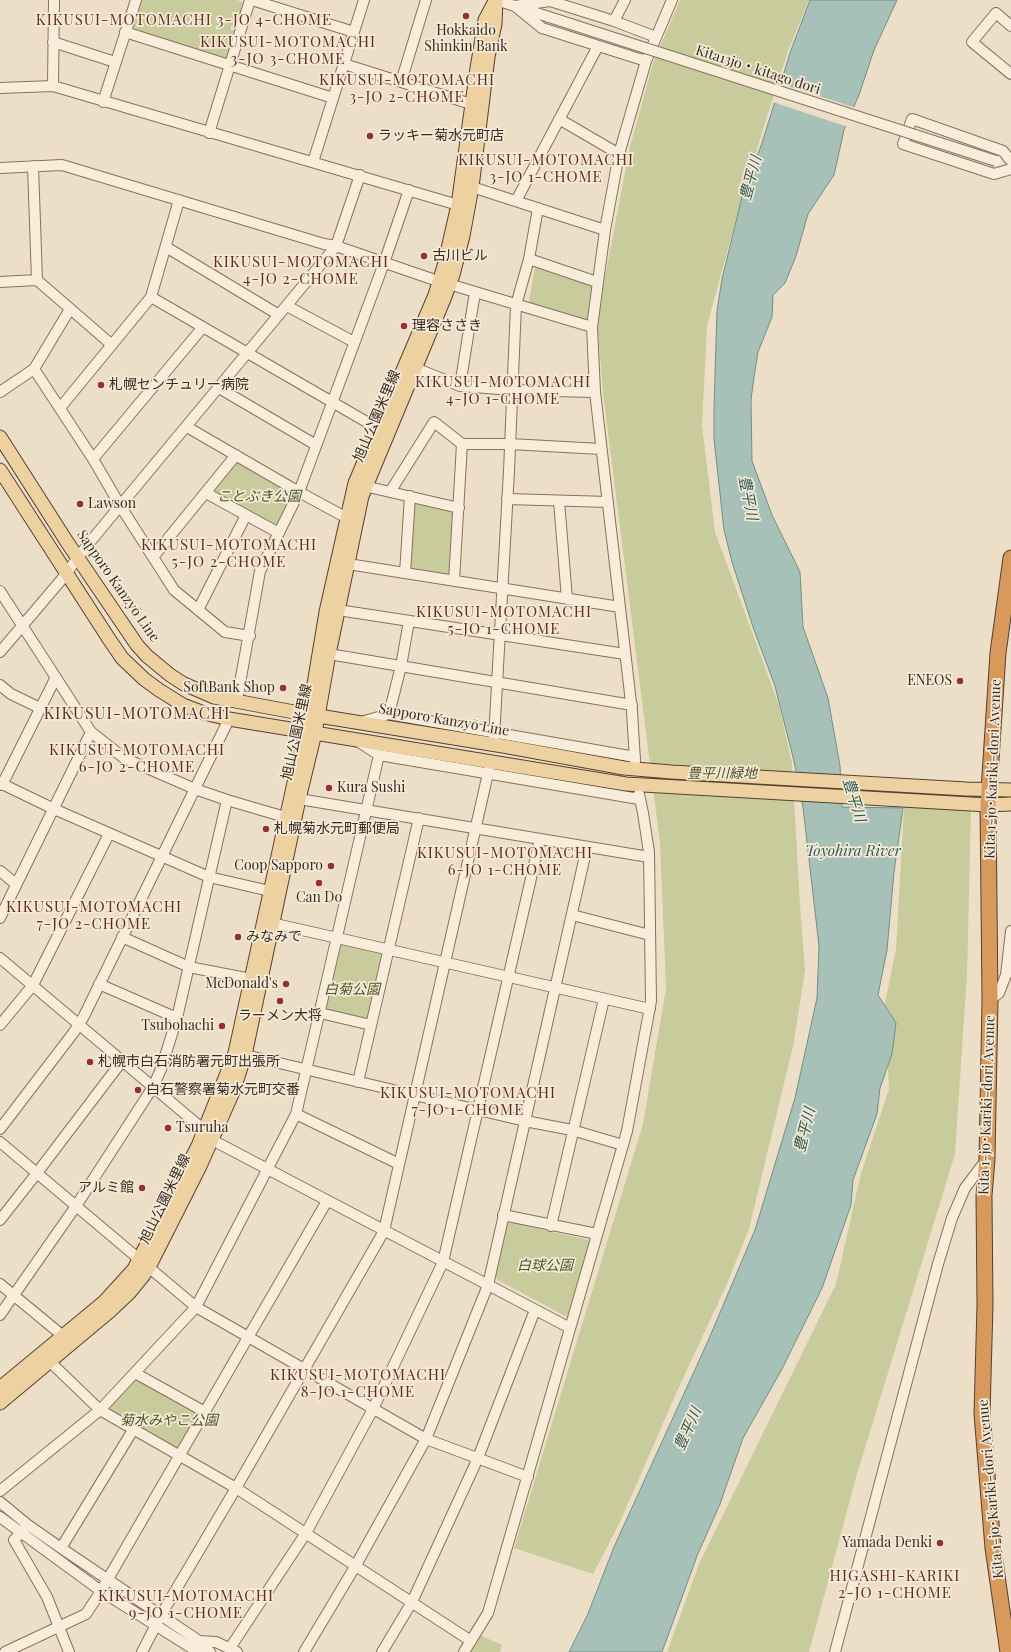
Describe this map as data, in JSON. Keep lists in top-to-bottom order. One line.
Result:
{"streets":{"highway":["Kita 1-jo･Kariki-dori Avenue"],"main road":["旭山公園米里線","Sapporo Kanzyō Line"],"street":["Kita13jo・kitago dori"]},"crossings":[["Kita13jo・kitago dori","旭山公園米里線"],["旭山公園米里線","Sapporo Kanzyō Line"],["Sapporo Kanzyō Line","Kita 1-jo･Kariki-dori Avenue"]],"districts":["KIKUSUI-MOTOMACHI 3-JO 4-CHOME","KIKUSUI-MOTOMACHI 3-JO 3-CHOME","KIKUSUI-MOTOMACHI 3-JO 2-CHOME","KIKUSUI-MOTOMACHI 3-JO 1-CHOME","KIKUSUI-MOTOMACHI 4-JO 2-CHOME","KIKUSUI-MOTOMACHI 4-JO 1-CHOME","KIKUSUI-MOTOMACHI 5-JO 2-CHOME","KIKUSUI-MOTOMACHI 5-JO 1-CHOME","KIKUSUI-MOTOMACHI","KIKUSUI-MOTOMACHI 6-JO 2-CHOME","KIKUSUI-MOTOMACHI 6-JO 1-CHOME","KIKUSUI-MOTOMACHI 7-JO 2-CHOME","KIKUSUI-MOTOMACHI 7-JO 1-CHOME","KIKUSUI-MOTOMACHI 8-JO 1-CHOME","HIGASHI-KARIKI 2-JO 1-CHOME","KIKUSUI-MOTOMACHI 9-JO 1-CHOME"],"water":["豊平川","Toyohira River"],"parks":["ことぶき公園","豊平川緑地","白菊公園","白球公園","菊水みやこ公園"],"places":["Hokkaido Shinkin Bank","ラッキー菊水元町店","古川ビル","理容ささき","札幌センチュリー病院","Lawson","ENEOS","SoftBank Shop","Kura Sushi","札幌菊水元町郵便局","Coop Sapporo","Can Do","みなみで","McDonald's","ラーメン大将","Tsubohachi","札幌市白石消防署元町出張所","白石警察署菊水元町交番","Tsuruha","アルミ館","Yamada Denki"]}
